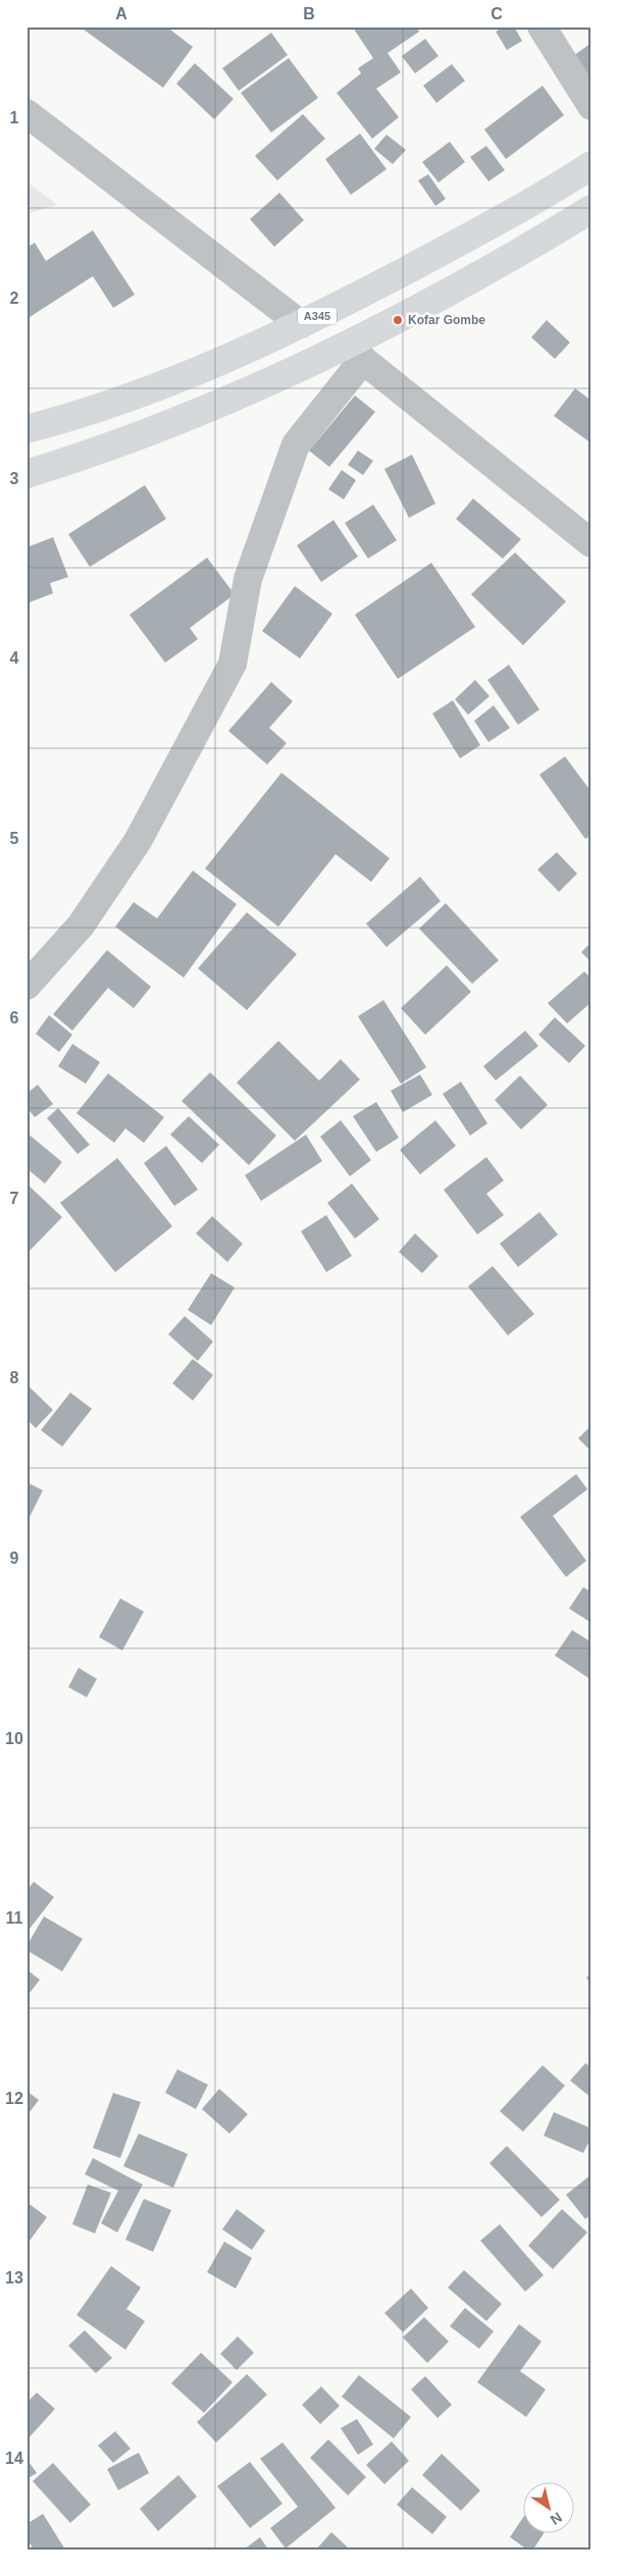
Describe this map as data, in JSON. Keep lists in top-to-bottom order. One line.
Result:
{"streets":{"highway":["A345"]},"places":["Kofar Gombe"],"north":"bottom right","grid":{"columns":["A","B","C"],"rows":["1","2","3","4","5","6","7","8","9","10","11","12","13","14"]}}
